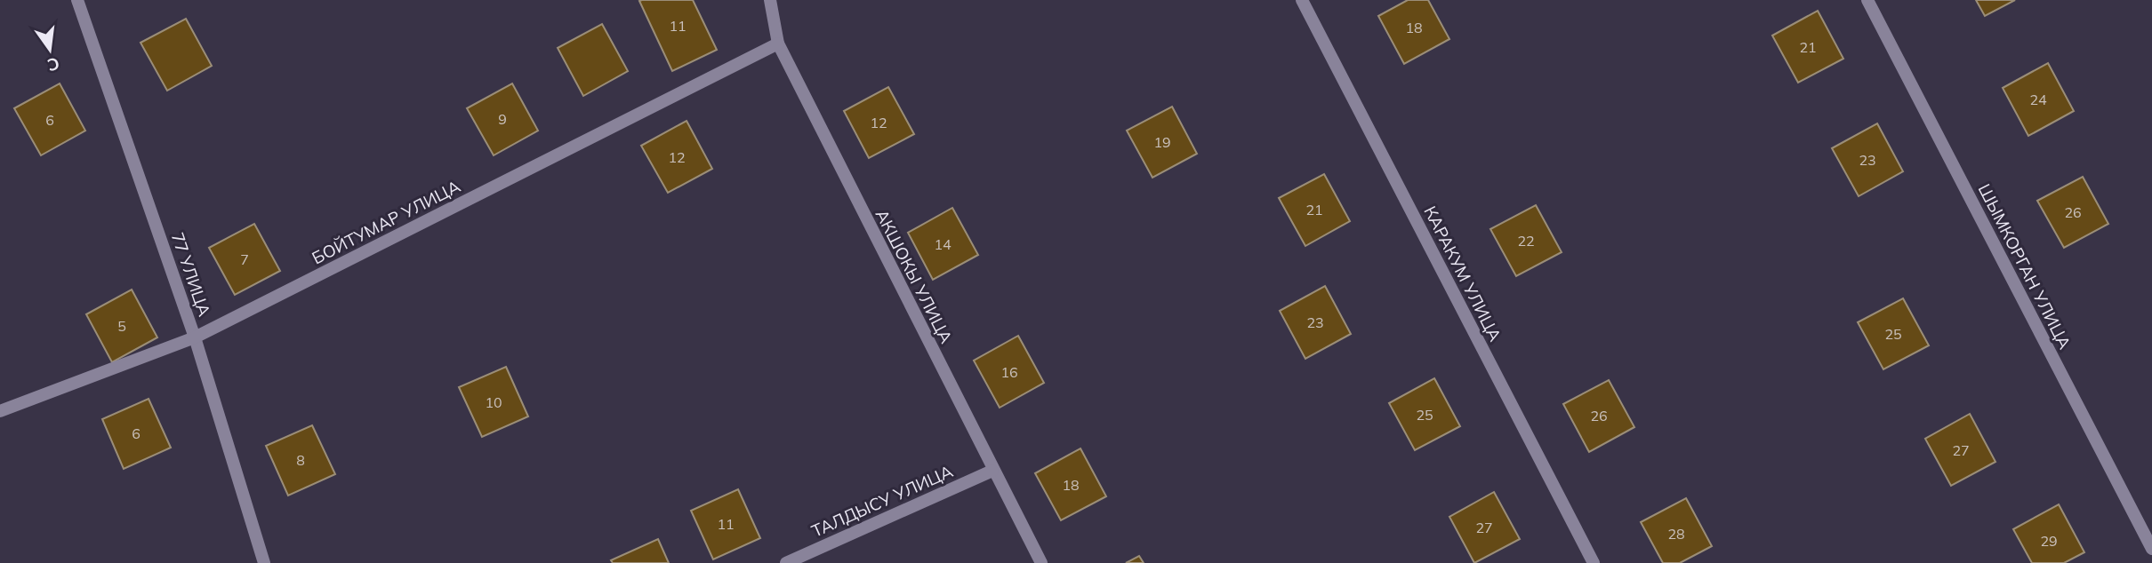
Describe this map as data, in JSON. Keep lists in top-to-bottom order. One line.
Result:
{"streets":{"street":["БОЙТУМАР УЛИЦА","ШЫМКОРГАН УЛИЦА","КАРАКУМ УЛИЦА","77 УЛИЦА","АКШОКЫ УЛИЦА","ТАЛДЫСУ УЛИЦА"]},"crossings":[["БОЙТУМАР УЛИЦА","77 УЛИЦА"],["БОЙТУМАР УЛИЦА","АКШОКЫ УЛИЦА"],["АКШОКЫ УЛИЦА","ТАЛДЫСУ УЛИЦА"]],"house_numbers":["11","18","21","24","9","6","12","19","12","23","21","26","22","14","7","23","5","25","16","10","25","26","6","27","8","18","11","27","28","29"],"north":"bottom"}
